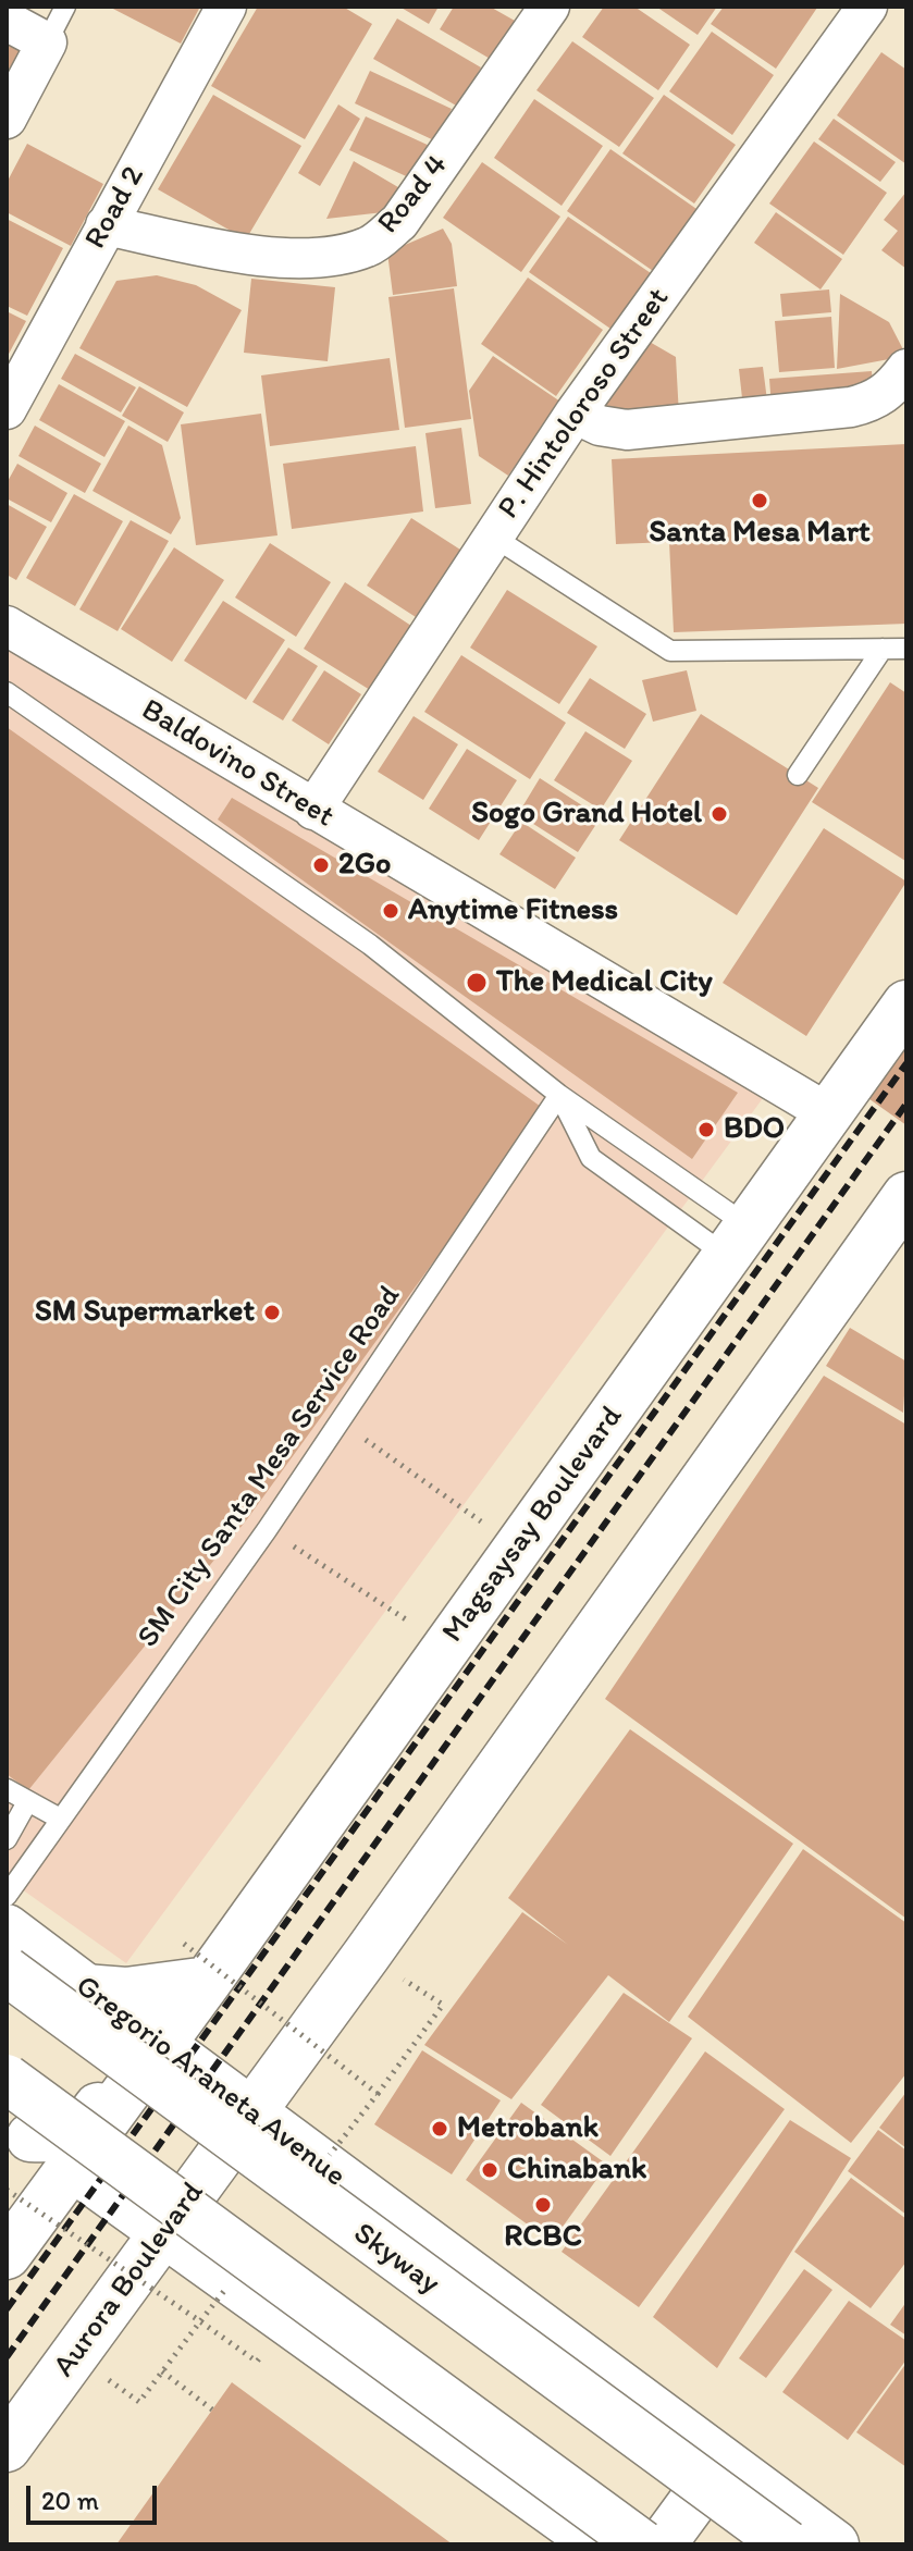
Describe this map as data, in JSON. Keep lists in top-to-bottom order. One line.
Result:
{"streets":{"main road":["Magsaysay Boulevard","Gregorio Araneta Avenue","Skyway","Aurora Boulevard"],"street":["Road 4","Road 2","P. Hintoloroso Street","Baldovino Street"],"lane":["SM City Santa Mesa Service Road"]},"crossings":[["Road 4","Road 2"],["P. Hintoloroso Street","Baldovino Street"],["Baldovino Street","Magsaysay Boulevard"],["Magsaysay Boulevard","Gregorio Araneta Avenue"],["Gregorio Araneta Avenue","Aurora Boulevard"]],"places":["Santa Mesa Mart","Sogo Grand Hotel","2Go","Anytime Fitness","The Medical City","BDO","SM Supermarket","Metrobank","Chinabank","RCBC"],"scale_bar":"20 m"}
